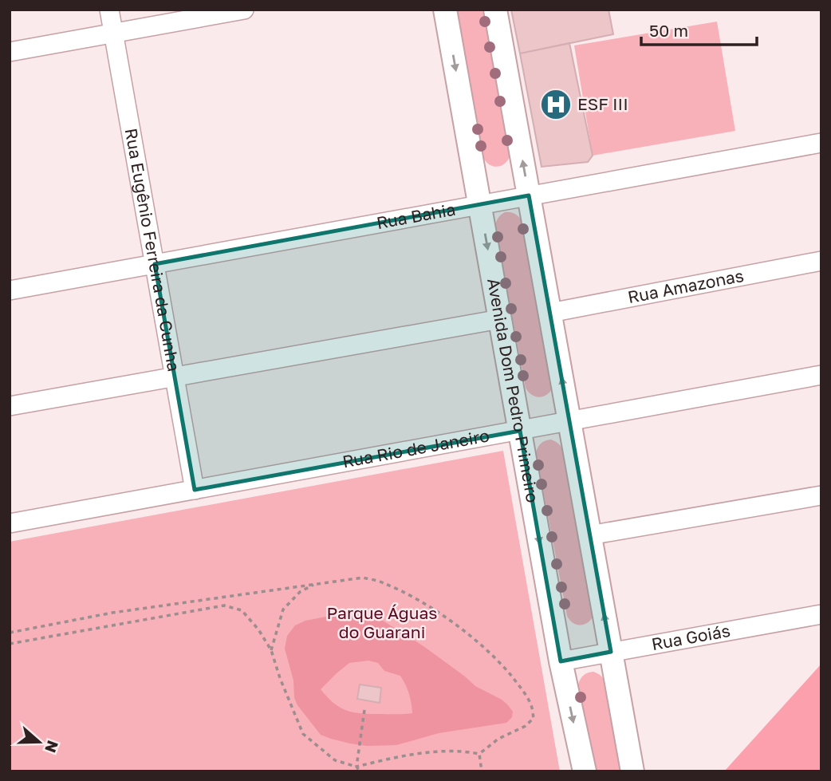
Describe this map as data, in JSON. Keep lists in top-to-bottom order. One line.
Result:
{"streets":{"street":["Rua Bahia","Rua Eugênio Ferreira da Cunha","Rua Amazonas","Avenida Dom Pedro Primeiro","Rua Rio de Janeiro","Rua Goiás"]},"crossings":[["Rua Bahia","Rua Eugênio Ferreira da Cunha"],["Rua Bahia","Avenida Dom Pedro Primeiro"],["Rua Eugênio Ferreira da Cunha","Rua Rio de Janeiro"],["Avenida Dom Pedro Primeiro","Rua Rio de Janeiro"],["Avenida Dom Pedro Primeiro","Rua Goiás"]],"parks":["Parque Águas do Guarani"],"places":{"hospital":["ESF III"]},"scale_bar":"50 m","north":"right"}
